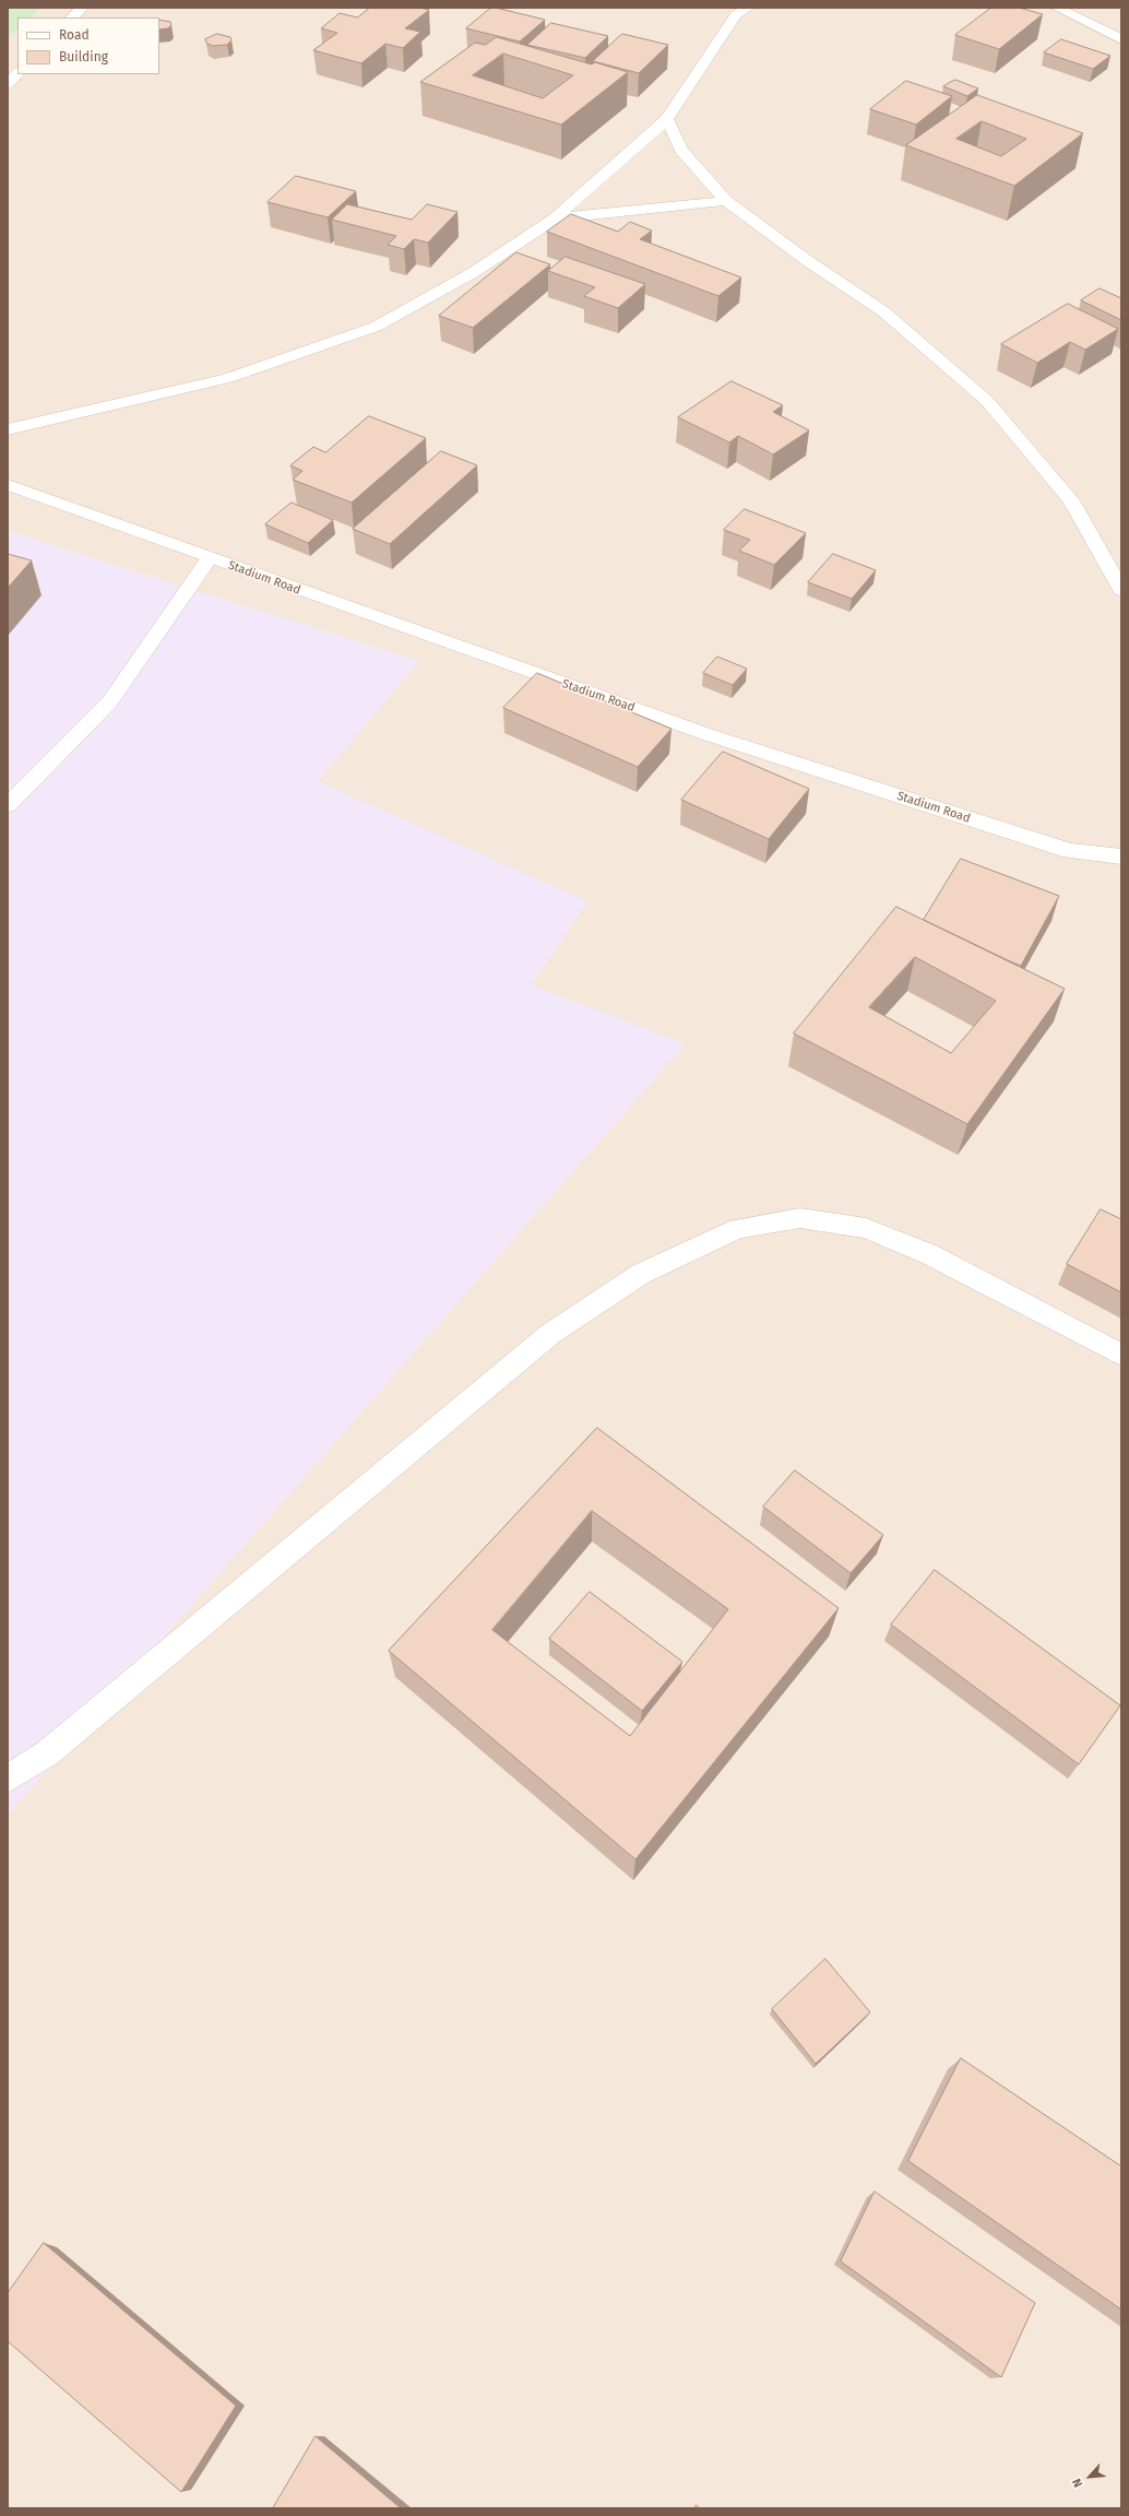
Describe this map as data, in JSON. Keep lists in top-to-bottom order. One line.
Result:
{"streets":{"street":["Stadium Road"]},"legend":["Road","Building"],"north":"bottom left"}
